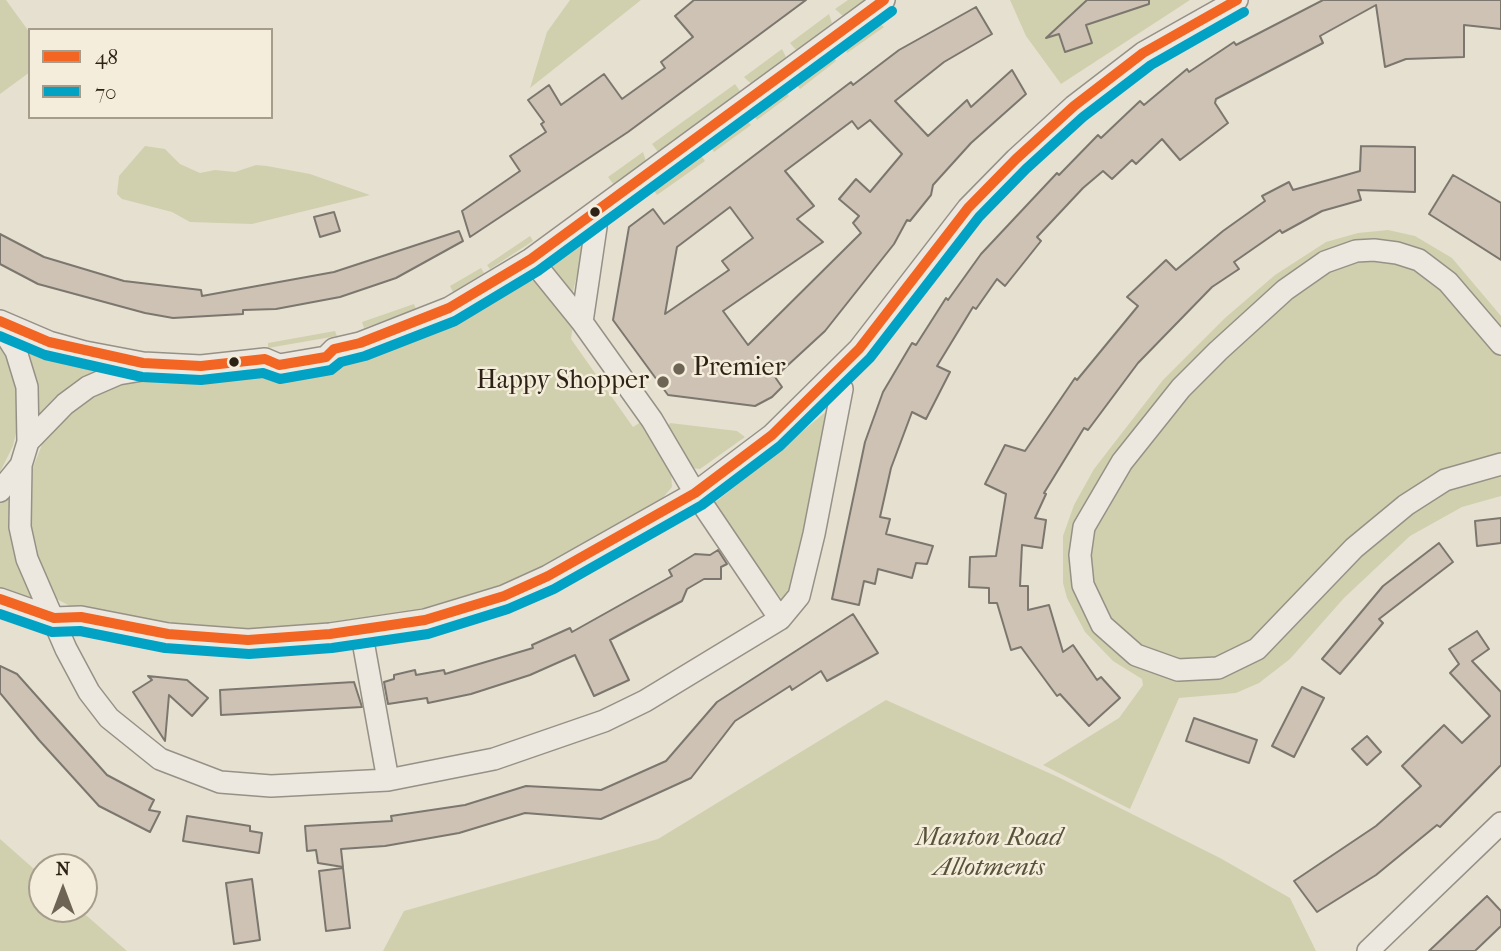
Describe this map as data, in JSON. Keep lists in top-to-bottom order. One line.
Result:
{"parks":["Manton Road Allotments"],"places":["Premier","Happy Shopper"],"lines":["transit line 48","transit line 70"],"legend":["48","70"],"north":"top"}
